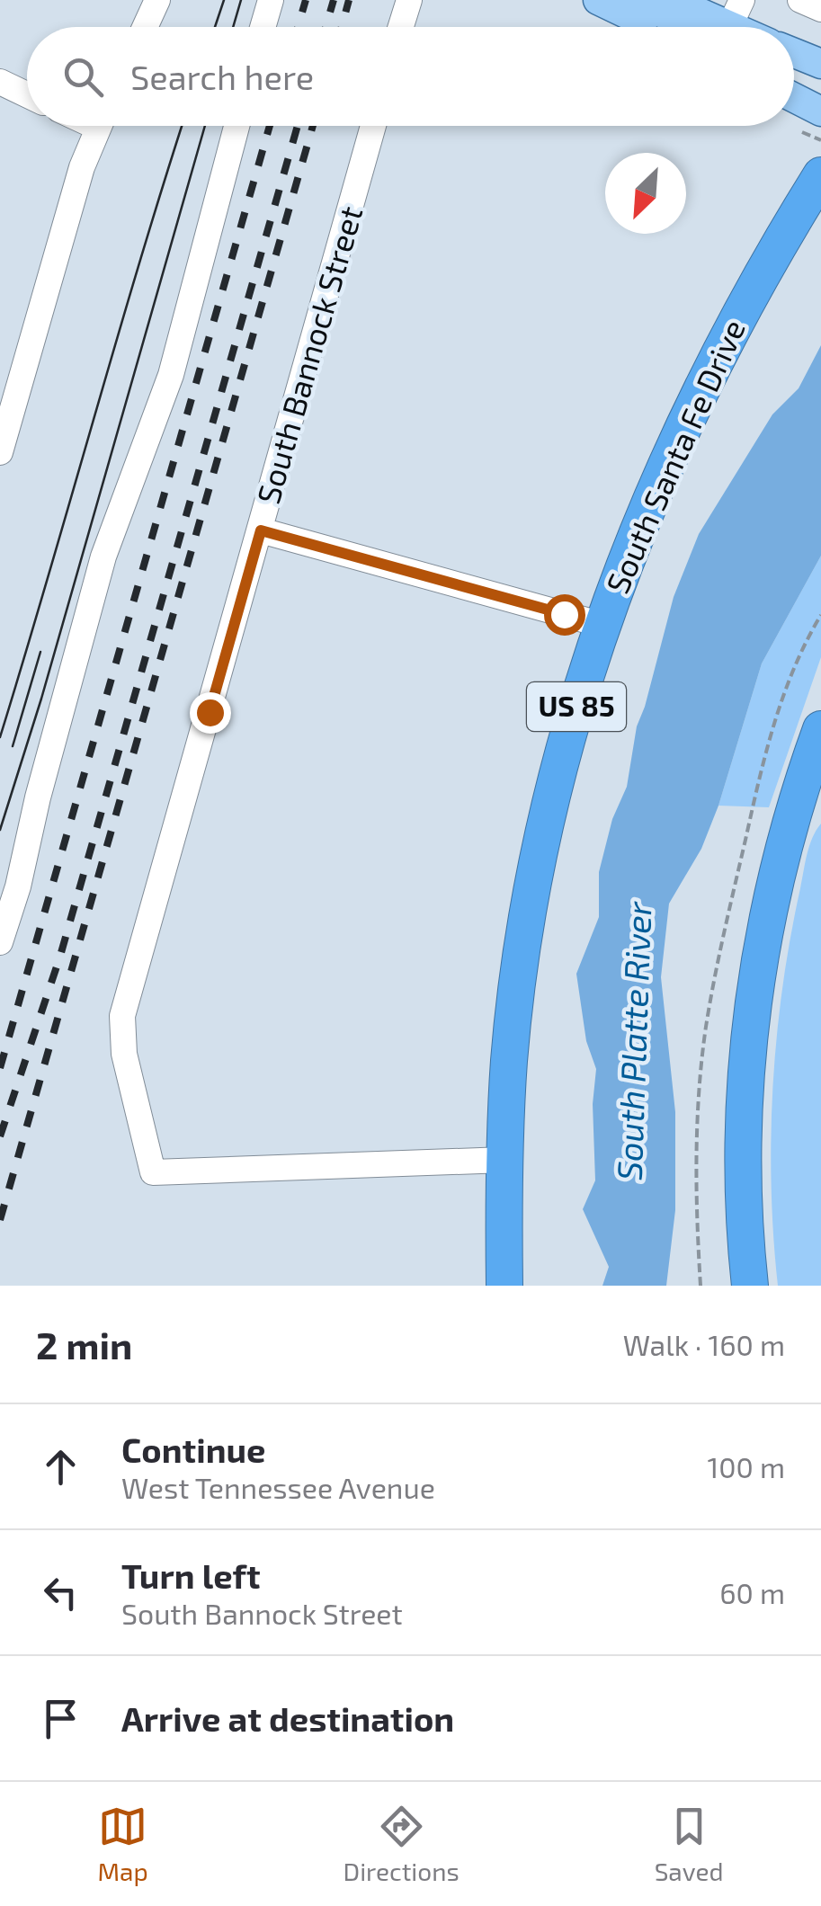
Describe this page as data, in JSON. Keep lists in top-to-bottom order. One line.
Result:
{"streets":{"highway":["South Santa Fe Drive","US 85"],"street":["South Bannock Street"]},"crossings":[["South Bannock Street","South Santa Fe Drive"]],"water":["South Platte River"],"north":"bottom left","page":{"search":"Search here","heading":["2 min","Walk · 160 m"],"list":[["Continue","West Tennessee Avenue","100 m"],["Turn left","South Bannock Street","60 m"],"Arrive at destination"],"nav":["Map","Directions","Saved"]}}
